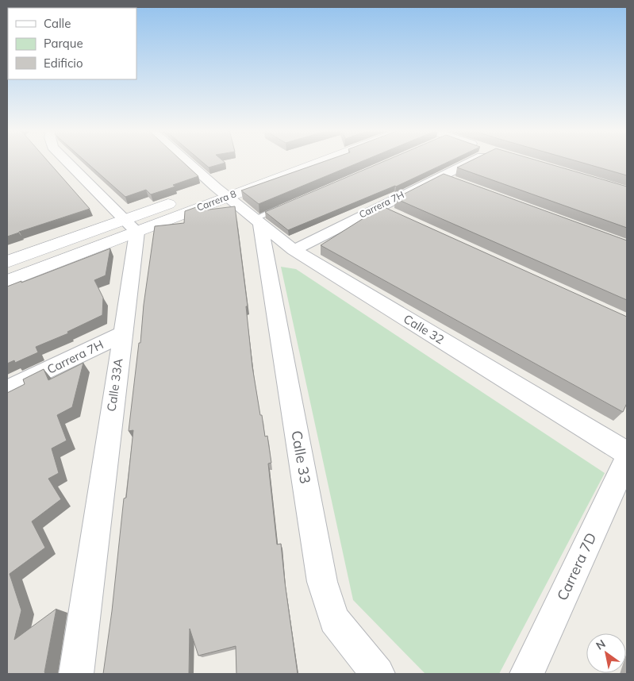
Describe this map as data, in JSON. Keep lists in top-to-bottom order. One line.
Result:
{"streets":{"street":["Carrera 8","Carrera 7H","Calle 32","Calle 33A","Calle 33","Carrera 7D"]},"crossings":[["Carrera 8","Calle 32"],["Carrera 8","Calle 33A"],["Carrera 7H","Calle 32"],["Carrera 7H","Calle 33A"],["Calle 32","Calle 33"]],"legend":["Calle","Parque","Edificio"],"north":"top left"}
